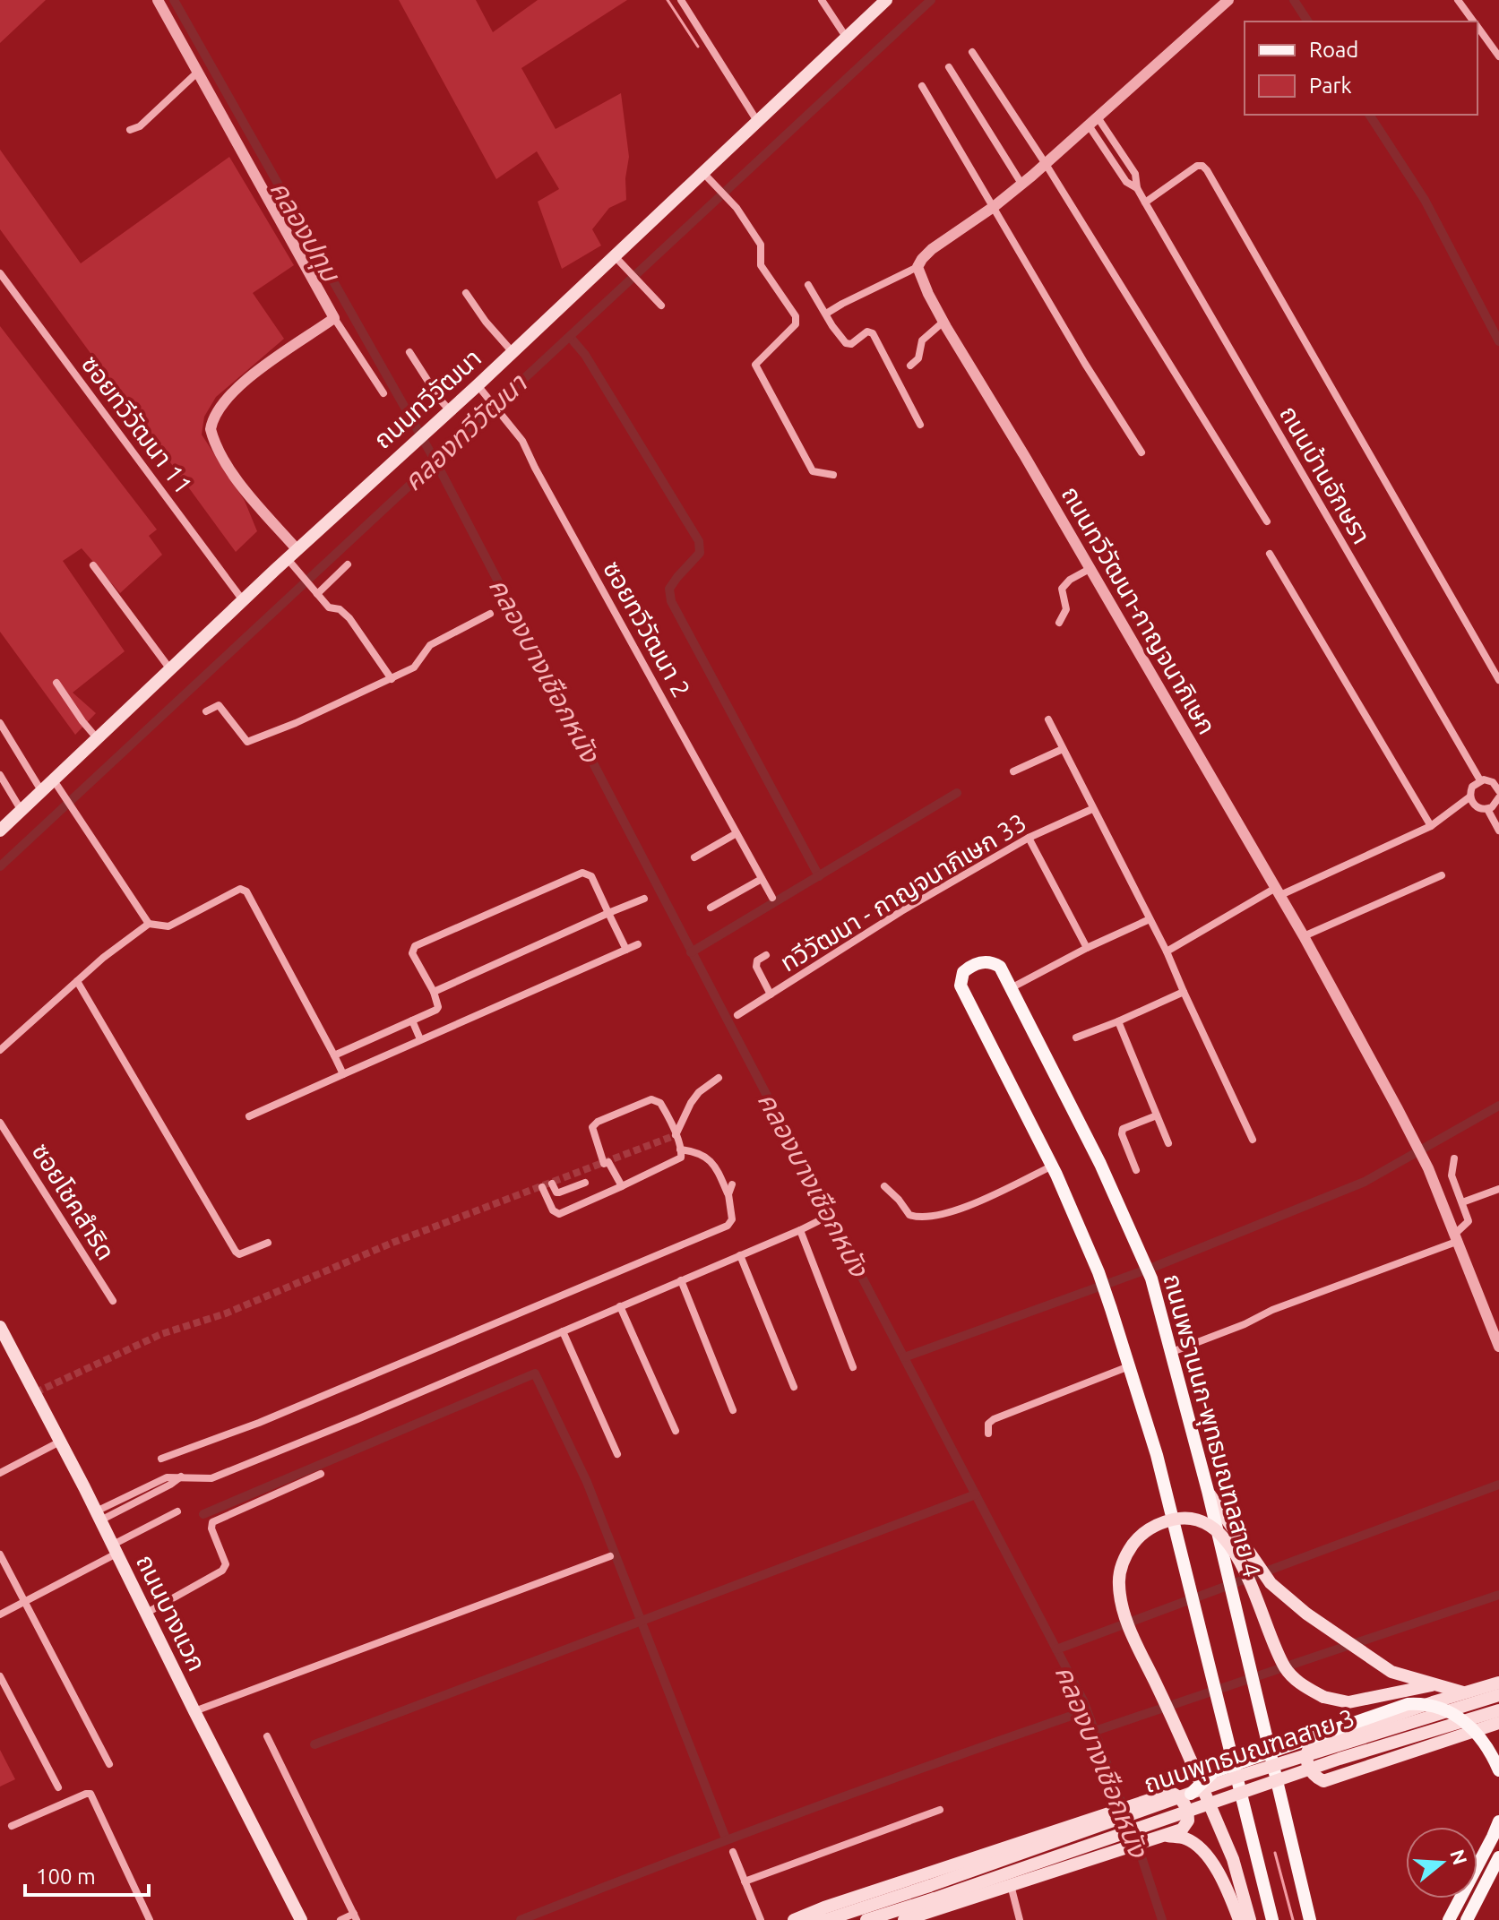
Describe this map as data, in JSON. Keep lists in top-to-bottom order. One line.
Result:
{"streets":{"main road":["ถนนทวีวัฒนา","ถนนพรานนก-พุทธมณฑลสาย 4","ถนนบางแวก","ถนนพุทธมณฑลสาย 3"],"street":["ซอยทวีวัฒนา 11","ถนนบ้านอักษรา","ถนนทวีวัฒนา-กาญจนาภิเษก","ซอยทวีวัฒนา 2","ทวีวัฒนา - กาญจนาภิเษก 33","ซอยโชคสำริด"]},"crossings":[["ถนนทวีวัฒนา","ซอยทวีวัฒนา 11"],["ถนนทวีวัฒนา","ซอยทวีวัฒนา 2"]],"water":["คลองปทุม","คลองทวีวัฒนา","คลองบางเชือกหนัง"],"legend":["Road","Park"],"scale_bar":"100 m","north":"right"}
